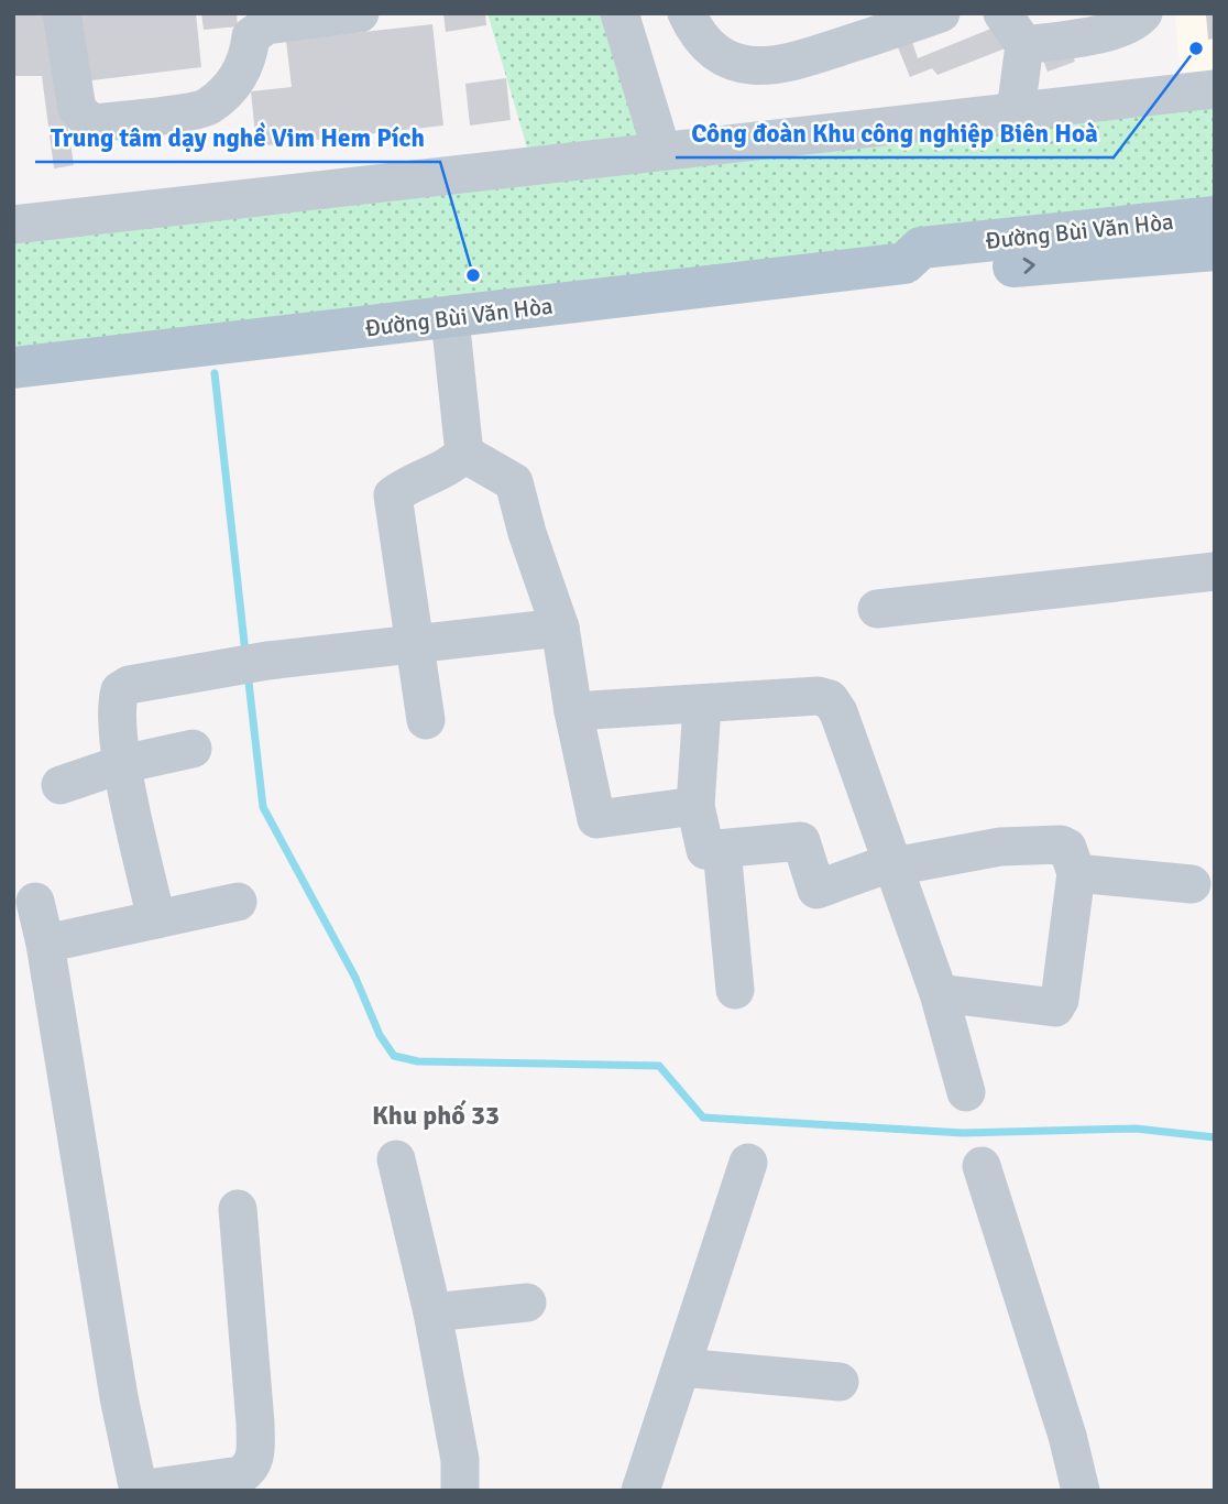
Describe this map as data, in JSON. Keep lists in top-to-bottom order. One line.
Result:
{"streets":{"main road":["Đường Bùi Văn Hòa"]},"districts":["Khu phố 33"],"places":["Công đoàn Khu công nghiệp Biên Hoà","Trung tâm dạy nghề Vim Hem Pích"]}
